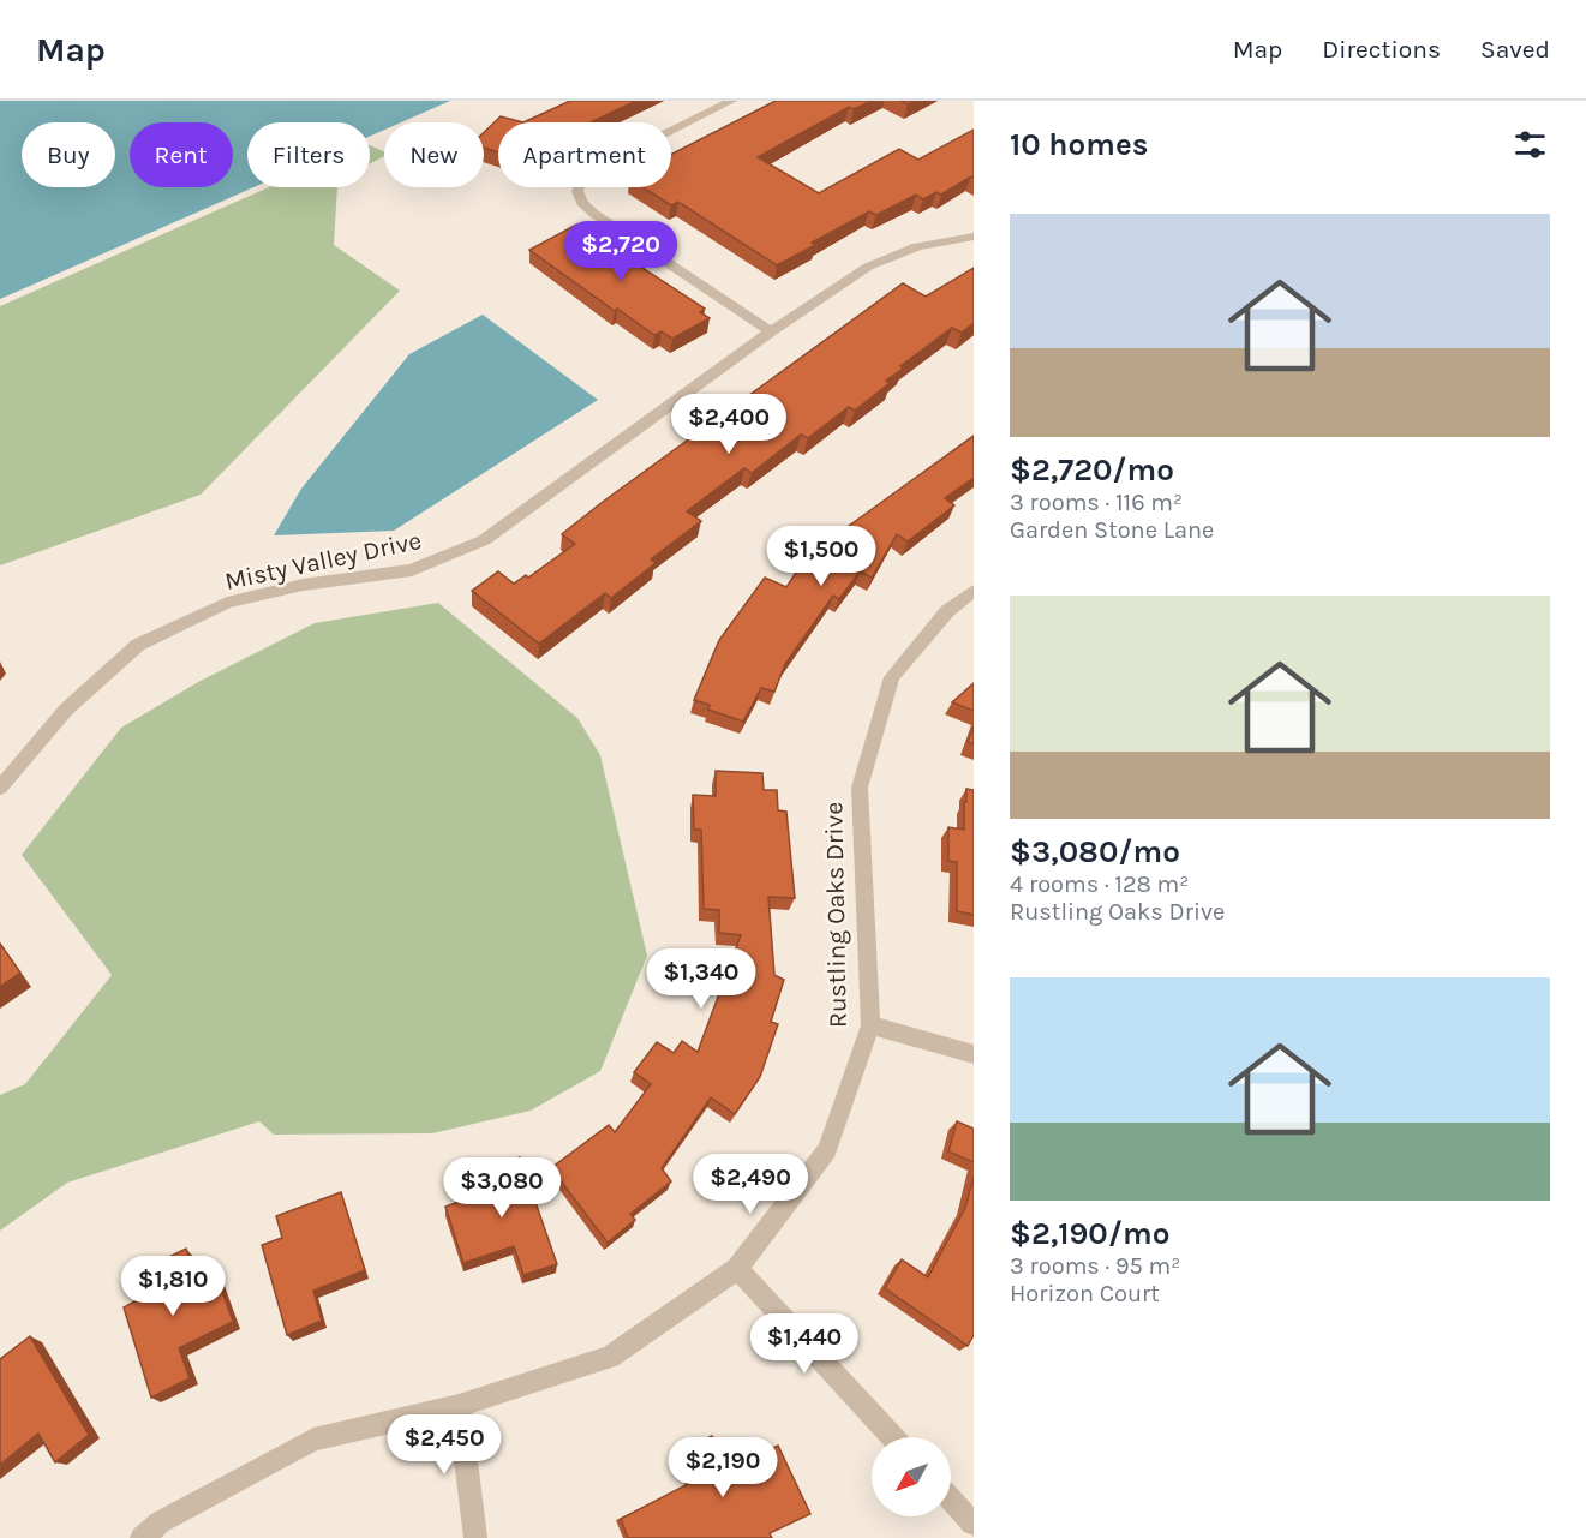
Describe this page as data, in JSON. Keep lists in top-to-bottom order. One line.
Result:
{"streets":{"street":["Misty Valley Drive","Rustling Oaks Drive"]},"north":"bottom left","page":{"header":"Map","nav":["Map","Directions","Saved"],"heading":"10 homes","chip":["Buy","Rent","Filters","New","Apartment"],"list":[{"name":"$2,720/mo","note":"3 rooms · 116 m² · Garden Stone Lane"},{"name":"$3,080/mo","note":"4 rooms · 128 m² · Rustling Oaks Drive"},{"name":"$2,190/mo","note":"3 rooms · 95 m² · Horizon Court"}],"price":["$2,720","$2,400","$1,500","$1,340","$2,490","$3,080","$1,810","$1,440","$2,450","$2,190"]}}
